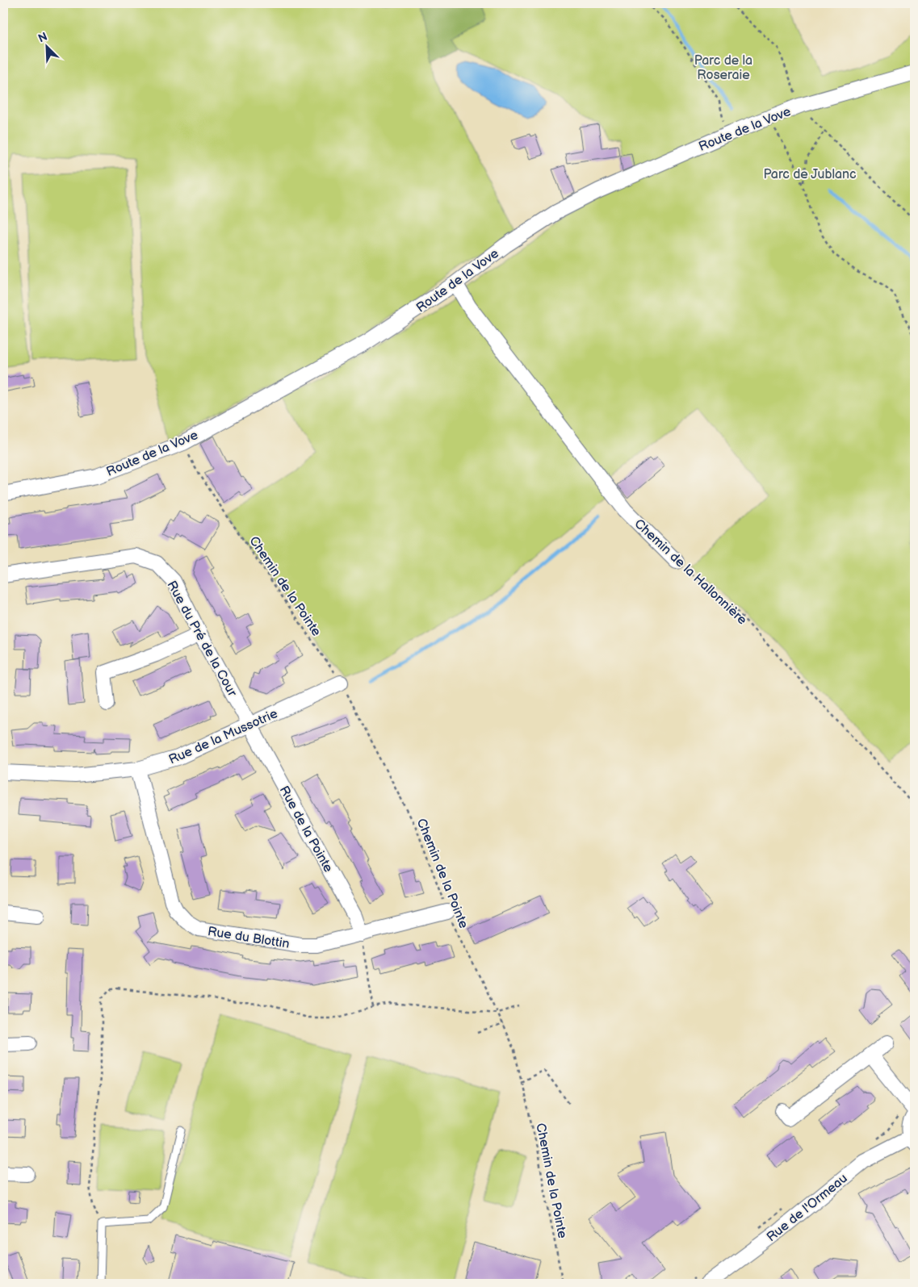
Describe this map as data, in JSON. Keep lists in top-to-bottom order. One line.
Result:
{"streets":{"street":["Route de la Vove","Chemin de la Hallonnière","Rue du Pré de la Cour","Rue de la Mussotrie","Rue de la Pointe","Rue du Blottin","Rue de l'Ormeau"],"path":["Chemin de la Pointe"]},"crossings":[["Route de la Vove","Chemin de la Hallonnière"],["Route de la Vove","Chemin de la Pointe"],["Chemin de la Pointe","Rue de la Mussotrie"],["Chemin de la Pointe","Rue du Blottin"],["Rue du Pré de la Cour","Rue de la Mussotrie"],["Rue du Pré de la Cour","Rue de la Pointe"],["Rue de la Mussotrie","Rue de la Pointe"],["Rue de la Mussotrie","Rue du Blottin"],["Rue de la Pointe","Rue du Blottin"]],"parks":["Parc de la Roseraie","Parc de Jublanc"],"north":"top left"}
